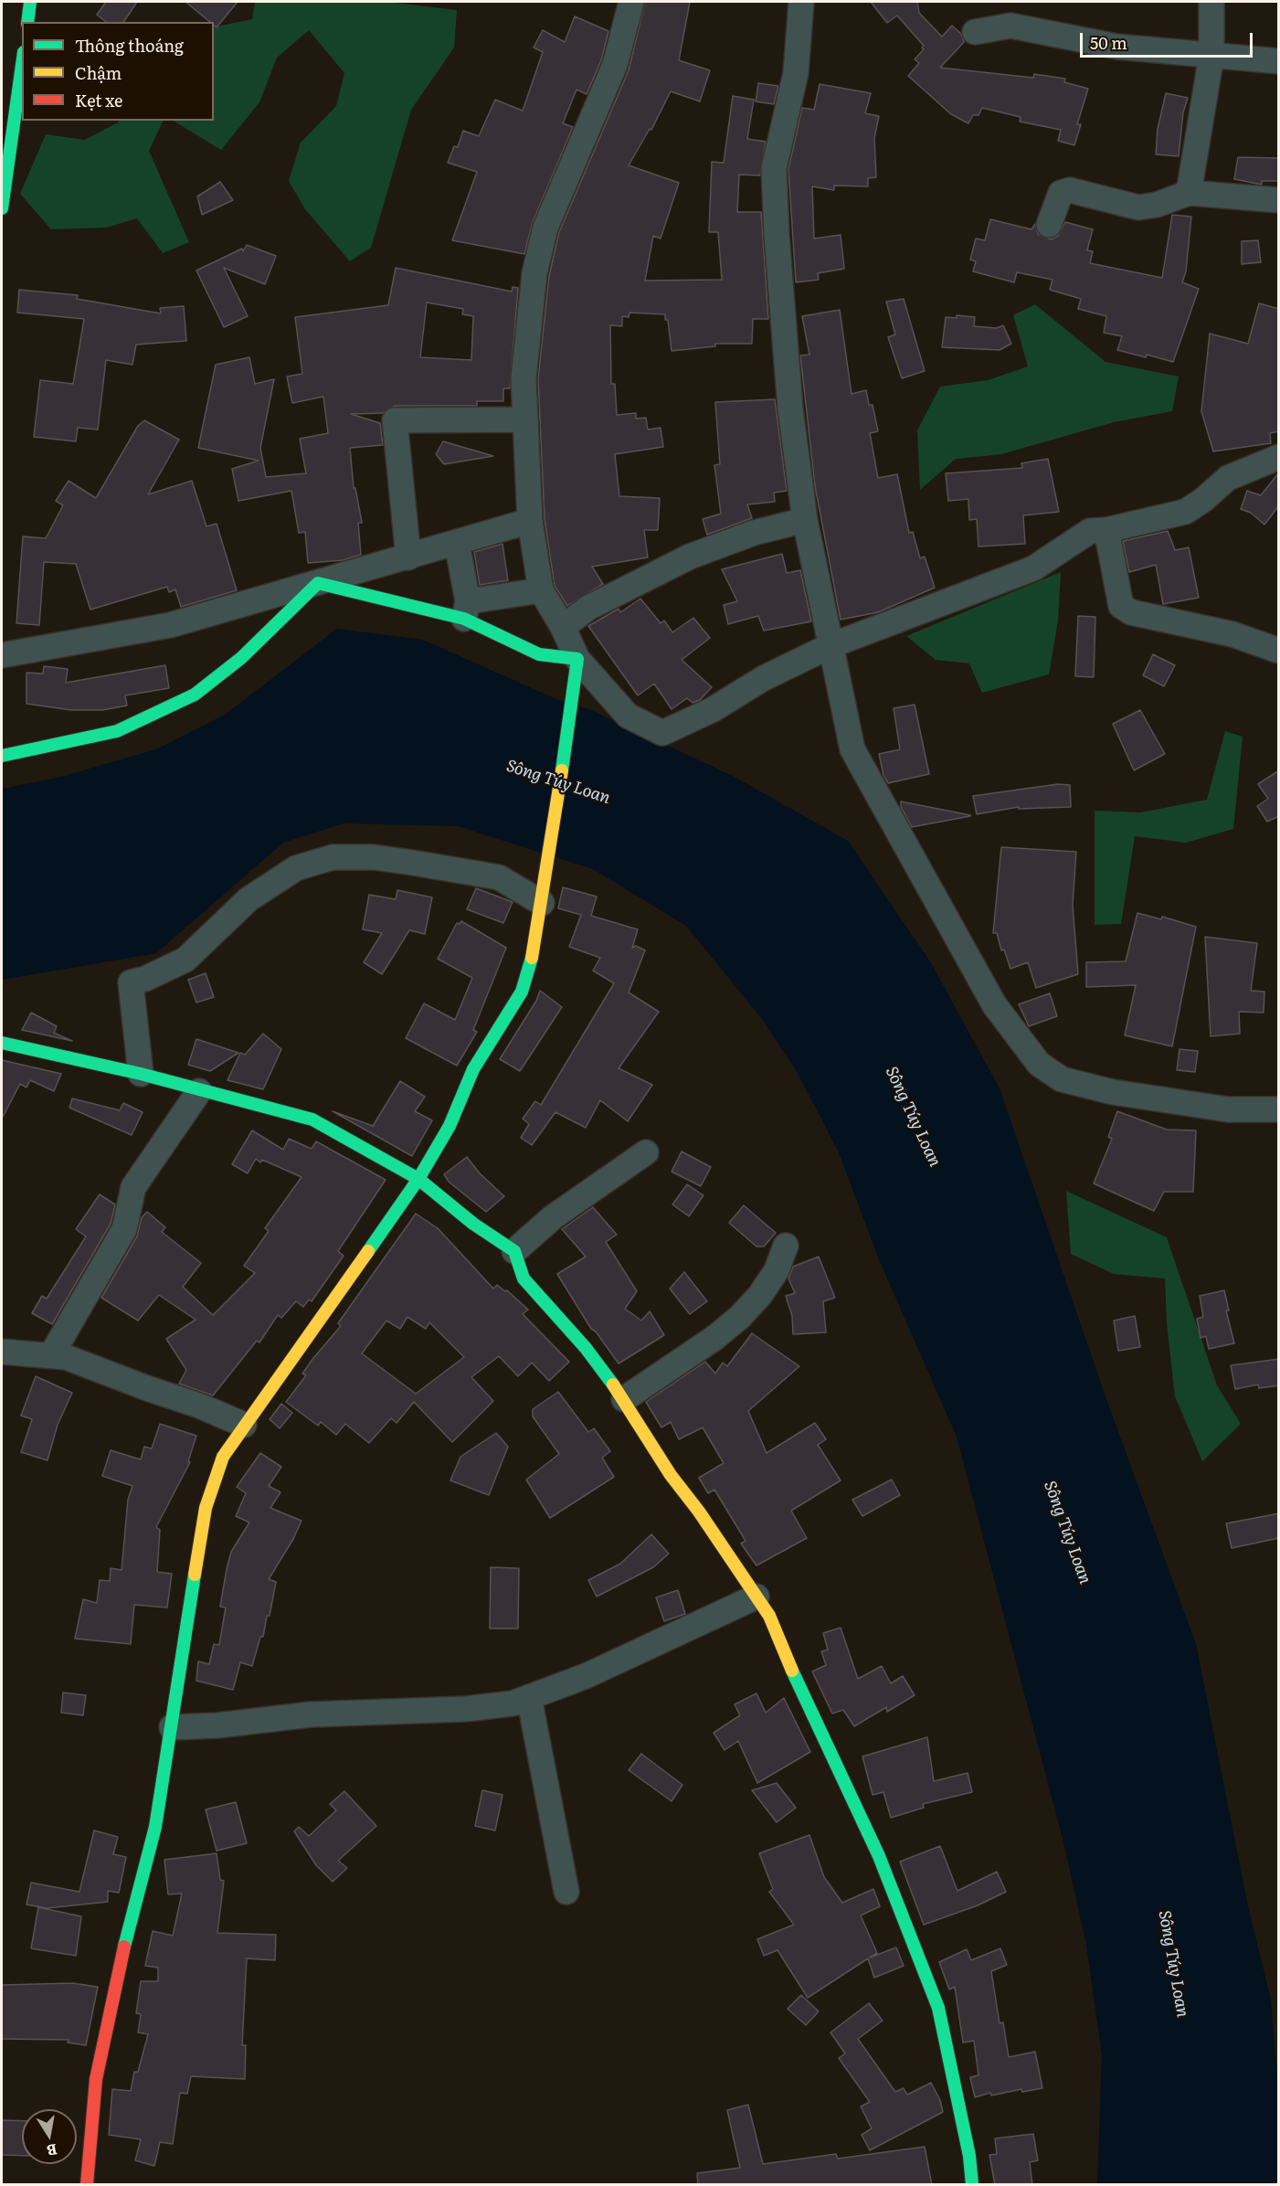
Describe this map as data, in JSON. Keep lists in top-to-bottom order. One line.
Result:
{"water":["Sông Túy Loan"],"legend":["Thông thoáng","Chậm","Kẹt xe"],"scale_bar":"50 m","north":"bottom"}
